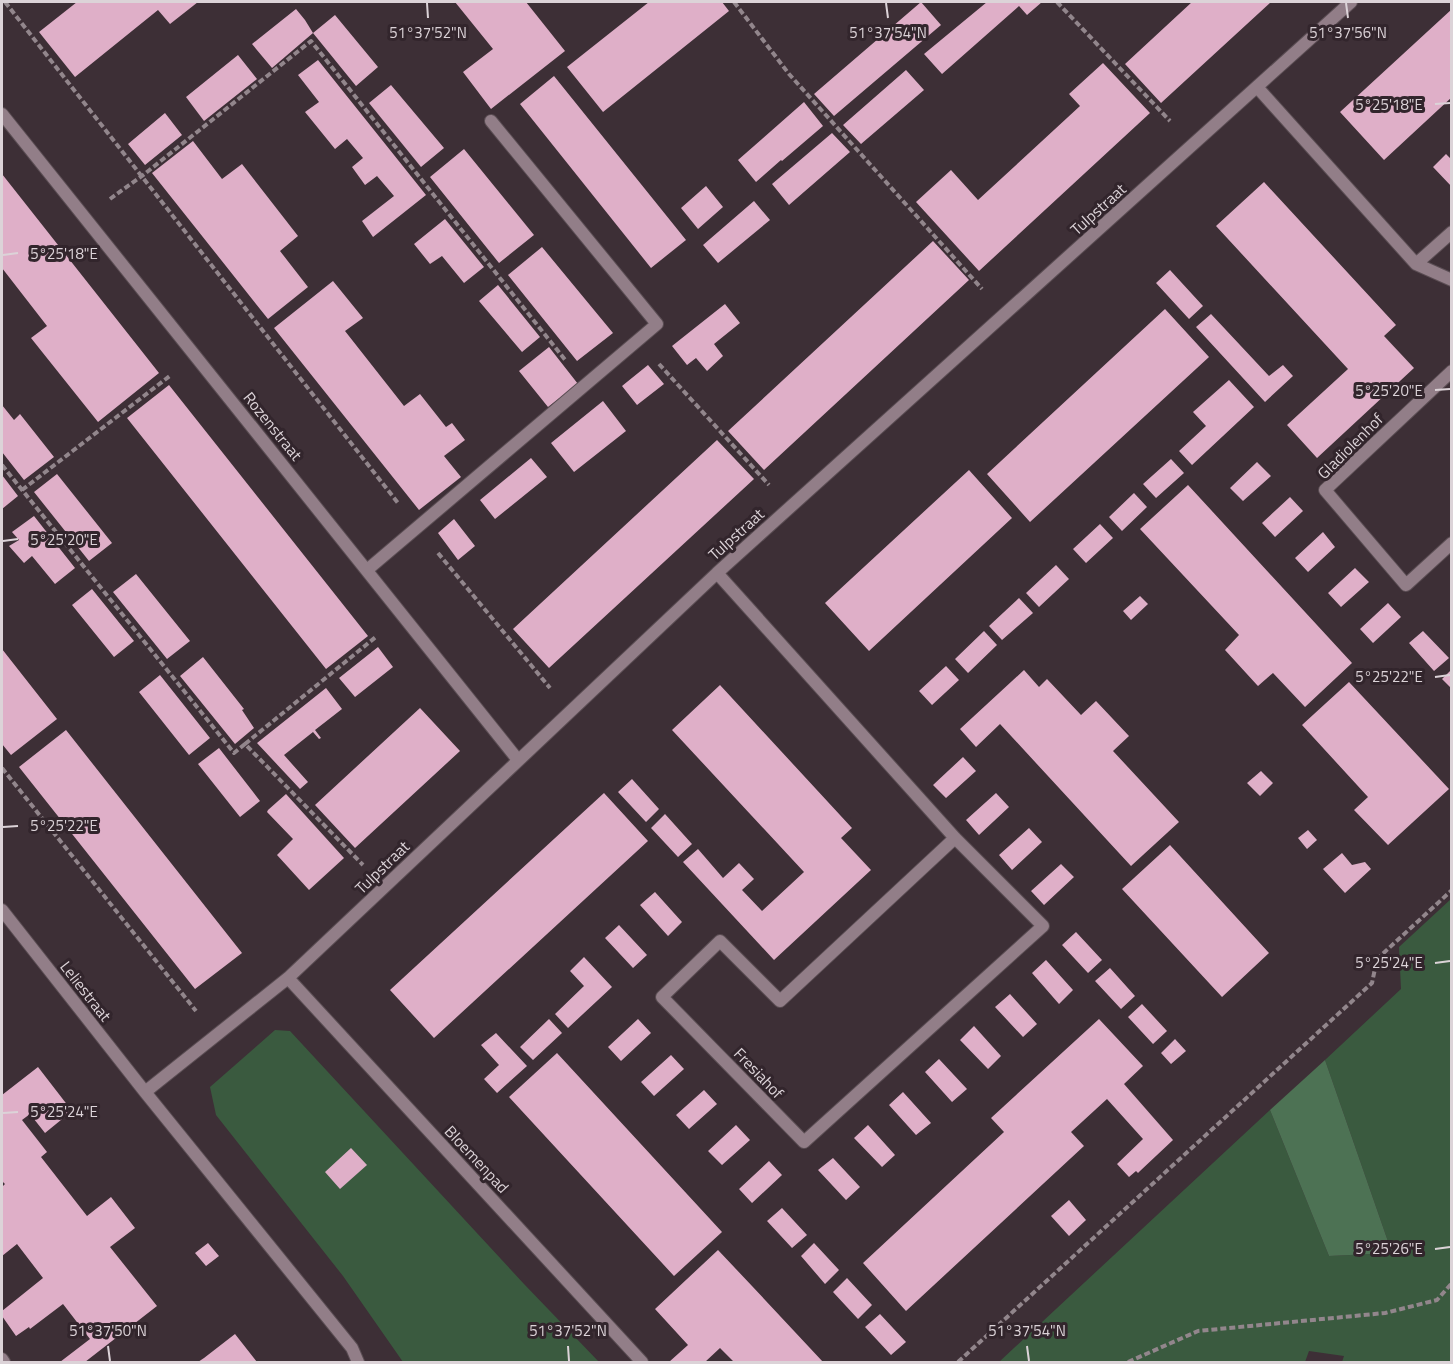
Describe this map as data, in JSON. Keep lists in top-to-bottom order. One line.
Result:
{"streets":{"street":["Tulpstraat","Rozenstraat","Gladiolenhof","Leliestraat","Fresiahof","Bloemenpad"]},"crossings":[["Tulpstraat","Rozenstraat"],["Tulpstraat","Leliestraat"],["Tulpstraat","Fresiahof"],["Tulpstraat","Bloemenpad"]],"coordinates":["51°37'52\"N","51°37'54\"N","51°37'56\"N","5°25'18\"E","5°25'20\"E","5°25'22\"E","5°25'24\"E","5°25'26\"E","51°37'50\"N"]}
